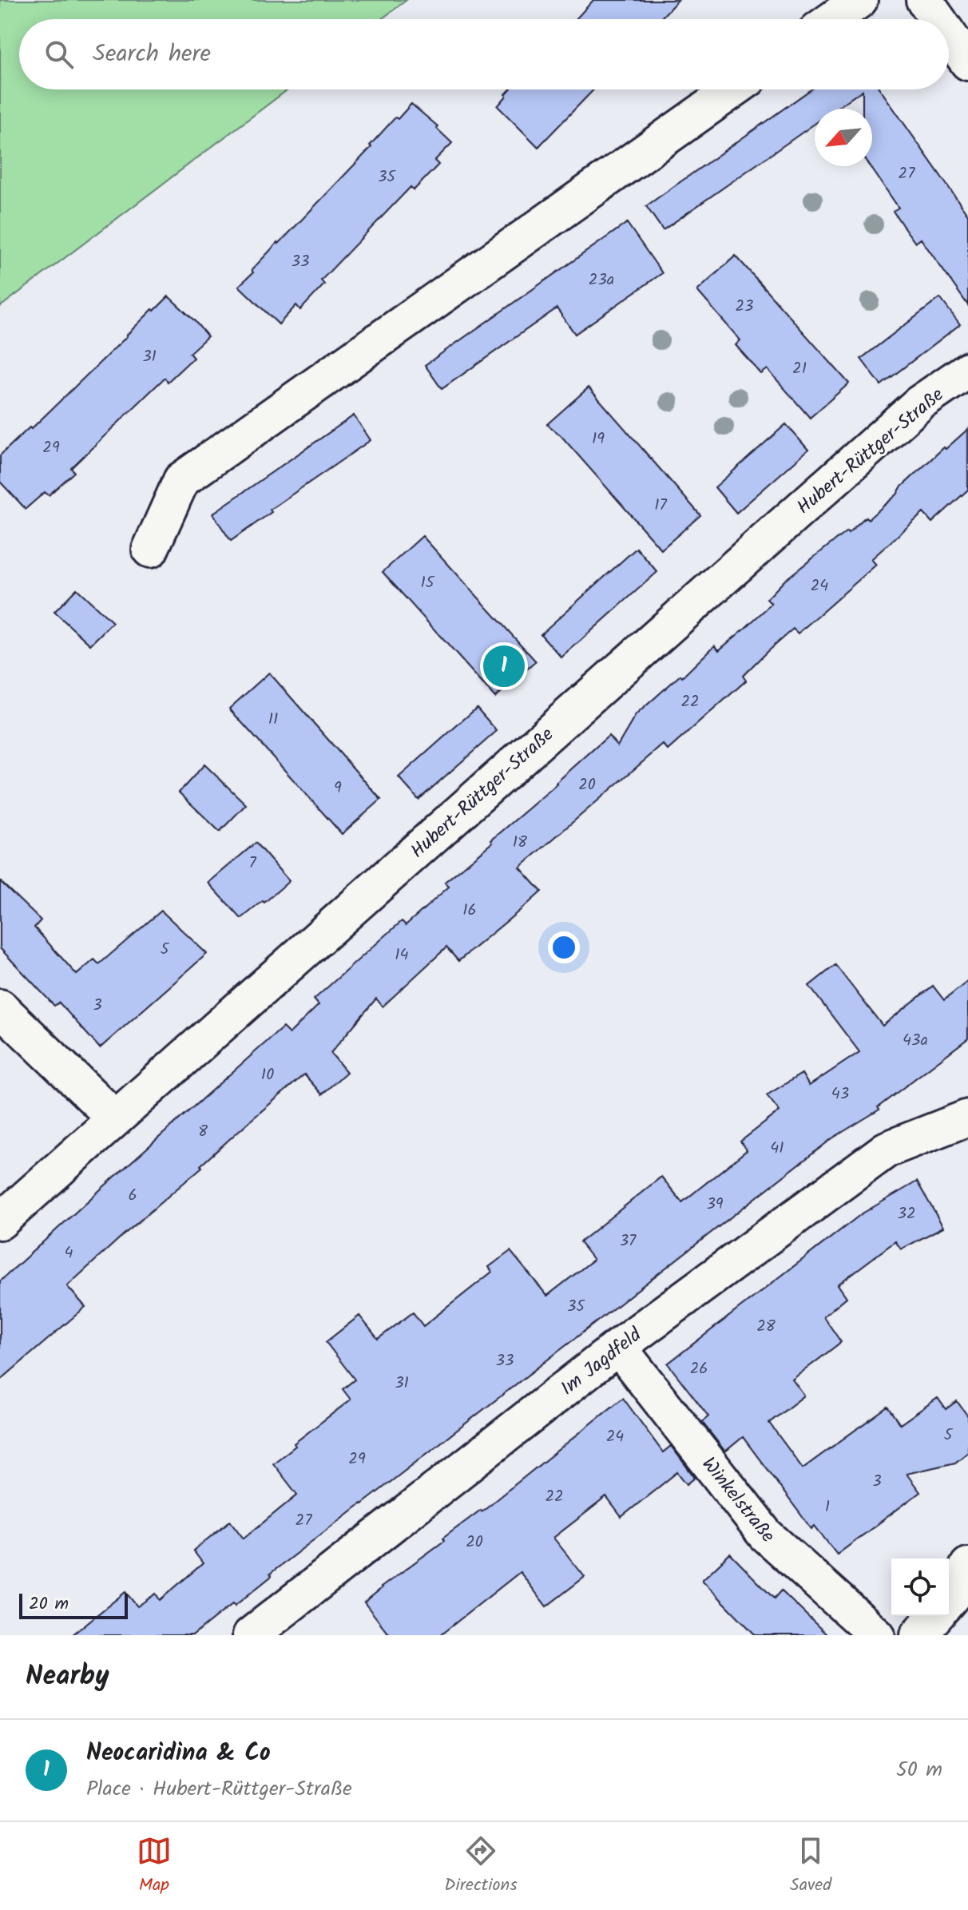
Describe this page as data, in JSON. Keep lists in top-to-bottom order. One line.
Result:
{"streets":{"street":["Hubert-Rüttger-Straße","Im Jagdfeld","Winkelstraße"]},"crossings":[["Im Jagdfeld","Winkelstraße"]],"house_numbers":["27","35","33","23a","23","31","21","19","29","17","15","24","22","11","20","9","18","7","16","5","14","3","43a","10","43","8","41","6","39","32","37","4","35","28","33","26","31","5","24","29","3","22","1","27","20"],"scale_bar":"20 m","north":"bottom left","page":{"search":"Search here","pins":"1","scale":"20 m","heading":"Nearby","list":[{"mark":"1","name":"Neocaridina & Co","note":"Place · Hubert-Rüttger-Straße","value":"50 m"}],"nav":["Map","Directions","Saved"]}}
